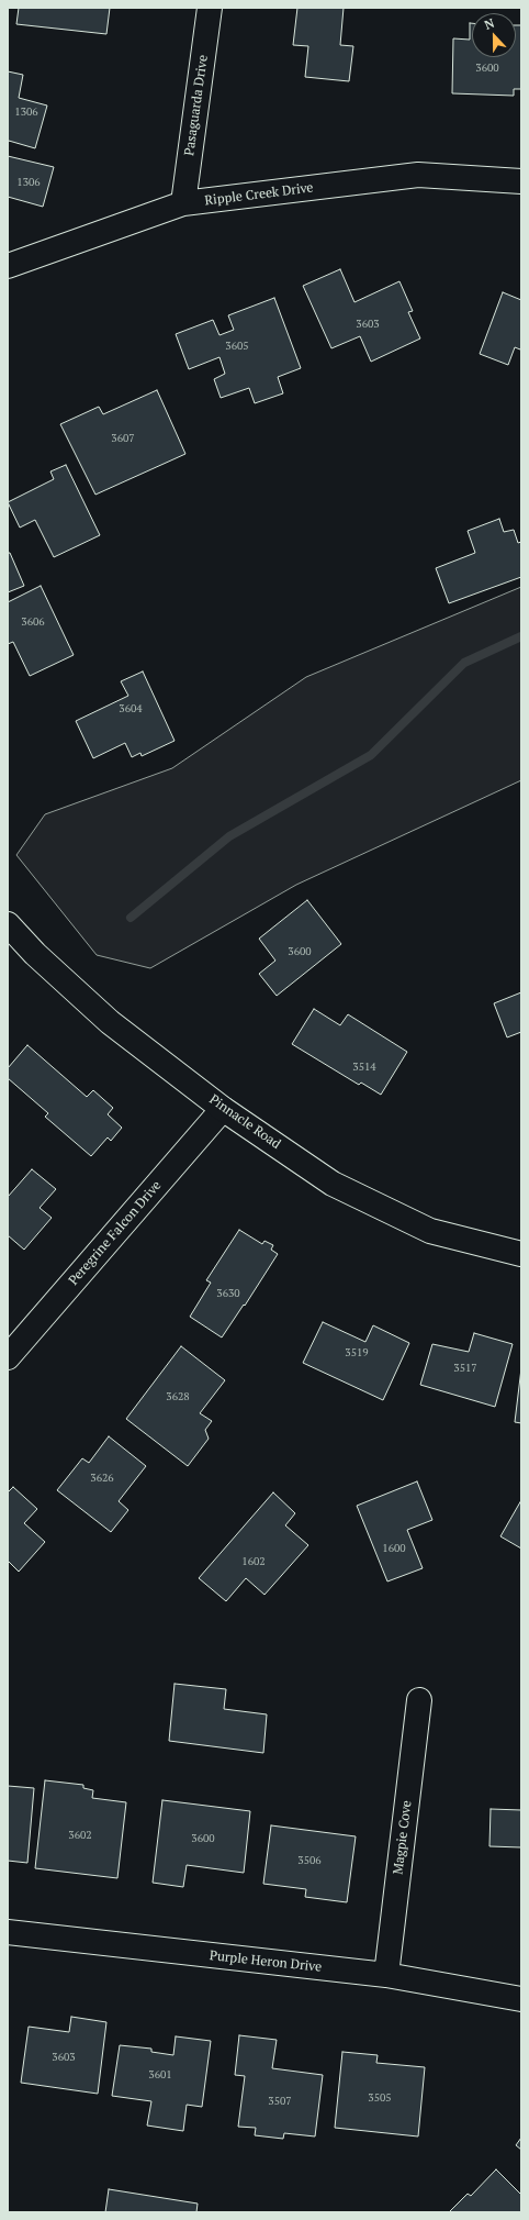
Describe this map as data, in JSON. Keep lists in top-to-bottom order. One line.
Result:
{"streets":{"street":["Pasaguarda Drive","Ripple Creek Drive","Pinnacle Road","Peregrine Falcon Drive","Magpie Cove","Purple Heron Drive"]},"crossings":[["Pasaguarda Drive","Ripple Creek Drive"],["Pinnacle Road","Peregrine Falcon Drive"],["Magpie Cove","Purple Heron Drive"]],"house_numbers":["3600","1306","1306","3603","3605","3607","3606","3604","3600","3514","3630","3519","3517","3628","3626","1600","1602","3602","3600","3506","3603","3601","3505","3507"],"north":"top"}
